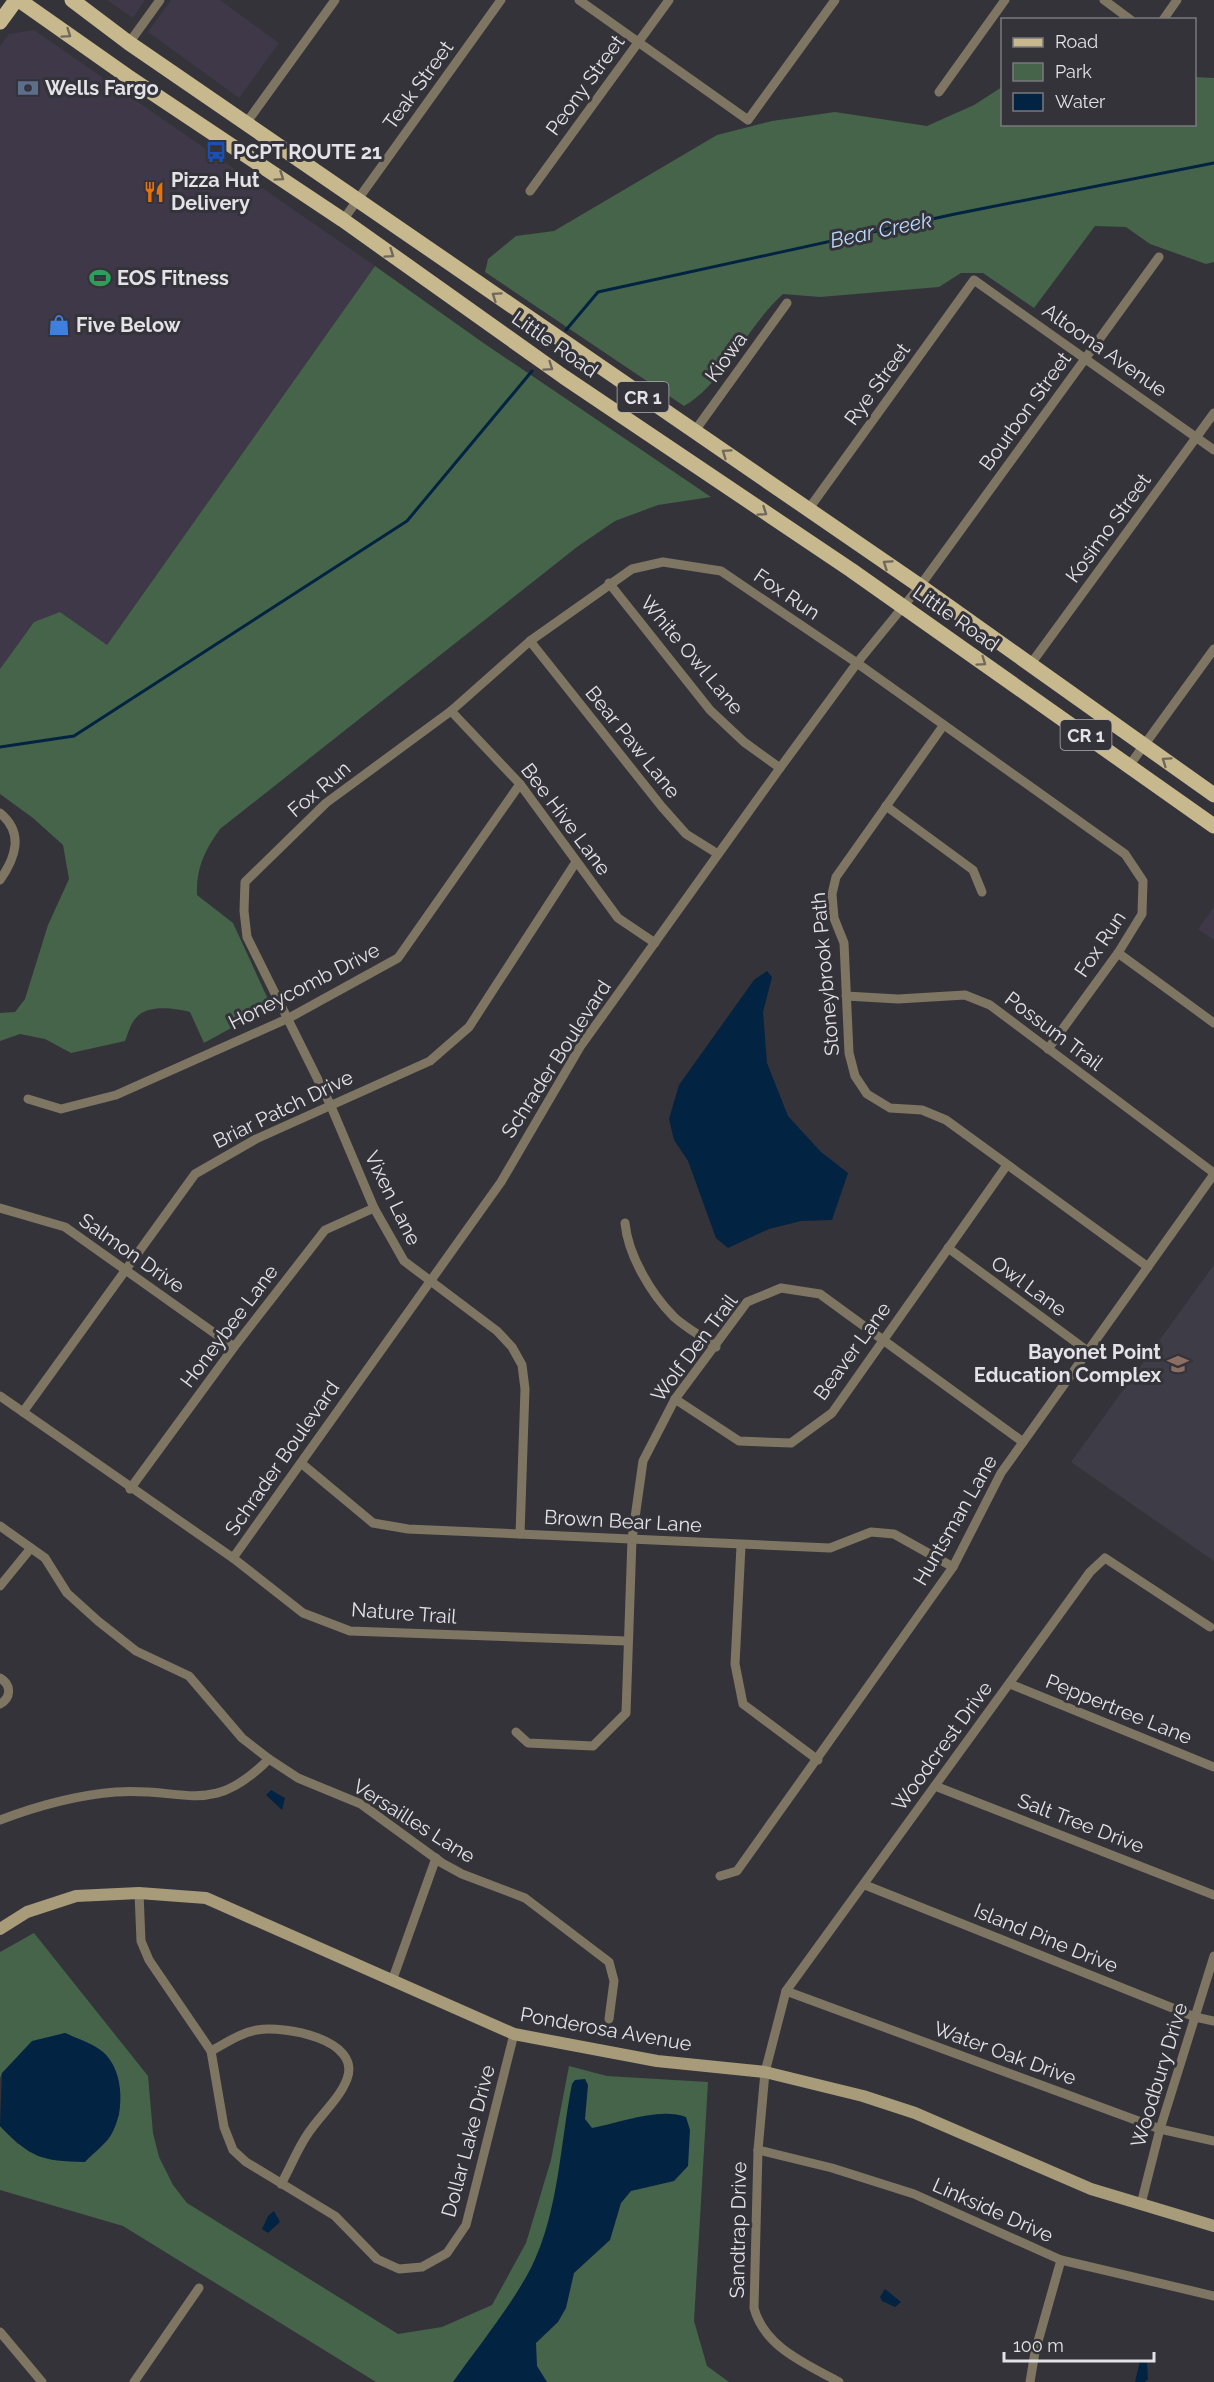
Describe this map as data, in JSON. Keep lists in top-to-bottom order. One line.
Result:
{"streets":{"main road":["Little Road","CR 1"],"street":["Teak Street","Peony Street","Altoona Avenue","Kiowa","Rye Street","Bourbon Street","Kosimo Street","Fox Run","White Owl Lane","Bear Paw Lane","Bee Hive Lane","Stoneybrook Path","Honeycomb Drive","Possum Trail","Schrader Boulevard","Briar Patch Drive","Vixen Lane","Salmon Drive","Owl Lane","Honeybee Lane","Wolf Den Trail","Beaver Lane","Huntsman Lane","Brown Bear Lane","Nature Trail","Peppertree Lane","Woodcrest Drive","Versailles Lane","Salt Tree Drive","Island Pine Drive","Ponderosa Avenue","Water Oak Drive","Woodbury Drive","Dollar Lake Drive","Linkside Drive","Sandtrap Drive"]},"crossings":[["Teak Street","Little Road"],["Little Road","Kiowa"],["Little Road","Rye Street"],["Little Road","Bourbon Street"],["Little Road","Kosimo Street"],["Little Road","Schrader Boulevard"],["Altoona Avenue","Rye Street"],["Altoona Avenue","Bourbon Street"],["Altoona Avenue","Kosimo Street"],["Bourbon Street","Schrader Boulevard"],["Fox Run","White Owl Lane"],["Fox Run","Bear Paw Lane"],["Fox Run","Bee Hive Lane"],["Fox Run","Stoneybrook Path"],["Fox Run","Possum Trail"],["Fox Run","Schrader Boulevard"],["Fox Run","Vixen Lane"],["White Owl Lane","Schrader Boulevard"],["Bear Paw Lane","Schrader Boulevard"],["Bee Hive Lane","Honeycomb Drive"],["Bee Hive Lane","Schrader Boulevard"],["Bee Hive Lane","Briar Patch Drive"],["Stoneybrook Path","Possum Trail"],["Stoneybrook Path","Beaver Lane"],["Stoneybrook Path","Huntsman Lane"],["Honeycomb Drive","Vixen Lane"],["Possum Trail","Huntsman Lane"],["Schrader Boulevard","Vixen Lane"],["Schrader Boulevard","Brown Bear Lane"],["Schrader Boulevard","Nature Trail"],["Briar Patch Drive","Vixen Lane"],["Briar Patch Drive","Salmon Drive"],["Briar Patch Drive","Nature Trail"],["Vixen Lane","Honeybee Lane"],["Vixen Lane","Brown Bear Lane"],["Salmon Drive","Honeybee Lane"],["Owl Lane","Beaver Lane"],["Owl Lane","Huntsman Lane"],["Honeybee Lane","Nature Trail"],["Wolf Den Trail","Beaver Lane"],["Wolf Den Trail","Huntsman Lane"],["Wolf Den Trail","Brown Bear Lane"],["Wolf Den Trail","Nature Trail"],["Huntsman Lane","Brown Bear Lane"],["Peppertree Lane","Woodcrest Drive"],["Woodcrest Drive","Salt Tree Drive"],["Woodcrest Drive","Island Pine Drive"],["Woodcrest Drive","Ponderosa Avenue"],["Woodcrest Drive","Water Oak Drive"],["Woodcrest Drive","Sandtrap Drive"],["Versailles Lane","Ponderosa Avenue"],["Island Pine Drive","Woodbury Drive"],["Ponderosa Avenue","Woodbury Drive"],["Ponderosa Avenue","Dollar Lake Drive"],["Ponderosa Avenue","Sandtrap Drive"],["Water Oak Drive","Woodbury Drive"],["Linkside Drive","Sandtrap Drive"]],"water":["Bear Creek"],"places":{"bank":["Wells Fargo"],"bus stop":["PCPT ROUTE 21"],"restaurant":["Pizza Hut Delivery"],"sports":["EOS Fitness"],"shop":["Five Below"],"school or university":["Bayonet Point Education Complex"]},"legend":["Road","Park","Water"],"scale_bar":"100 m"}
